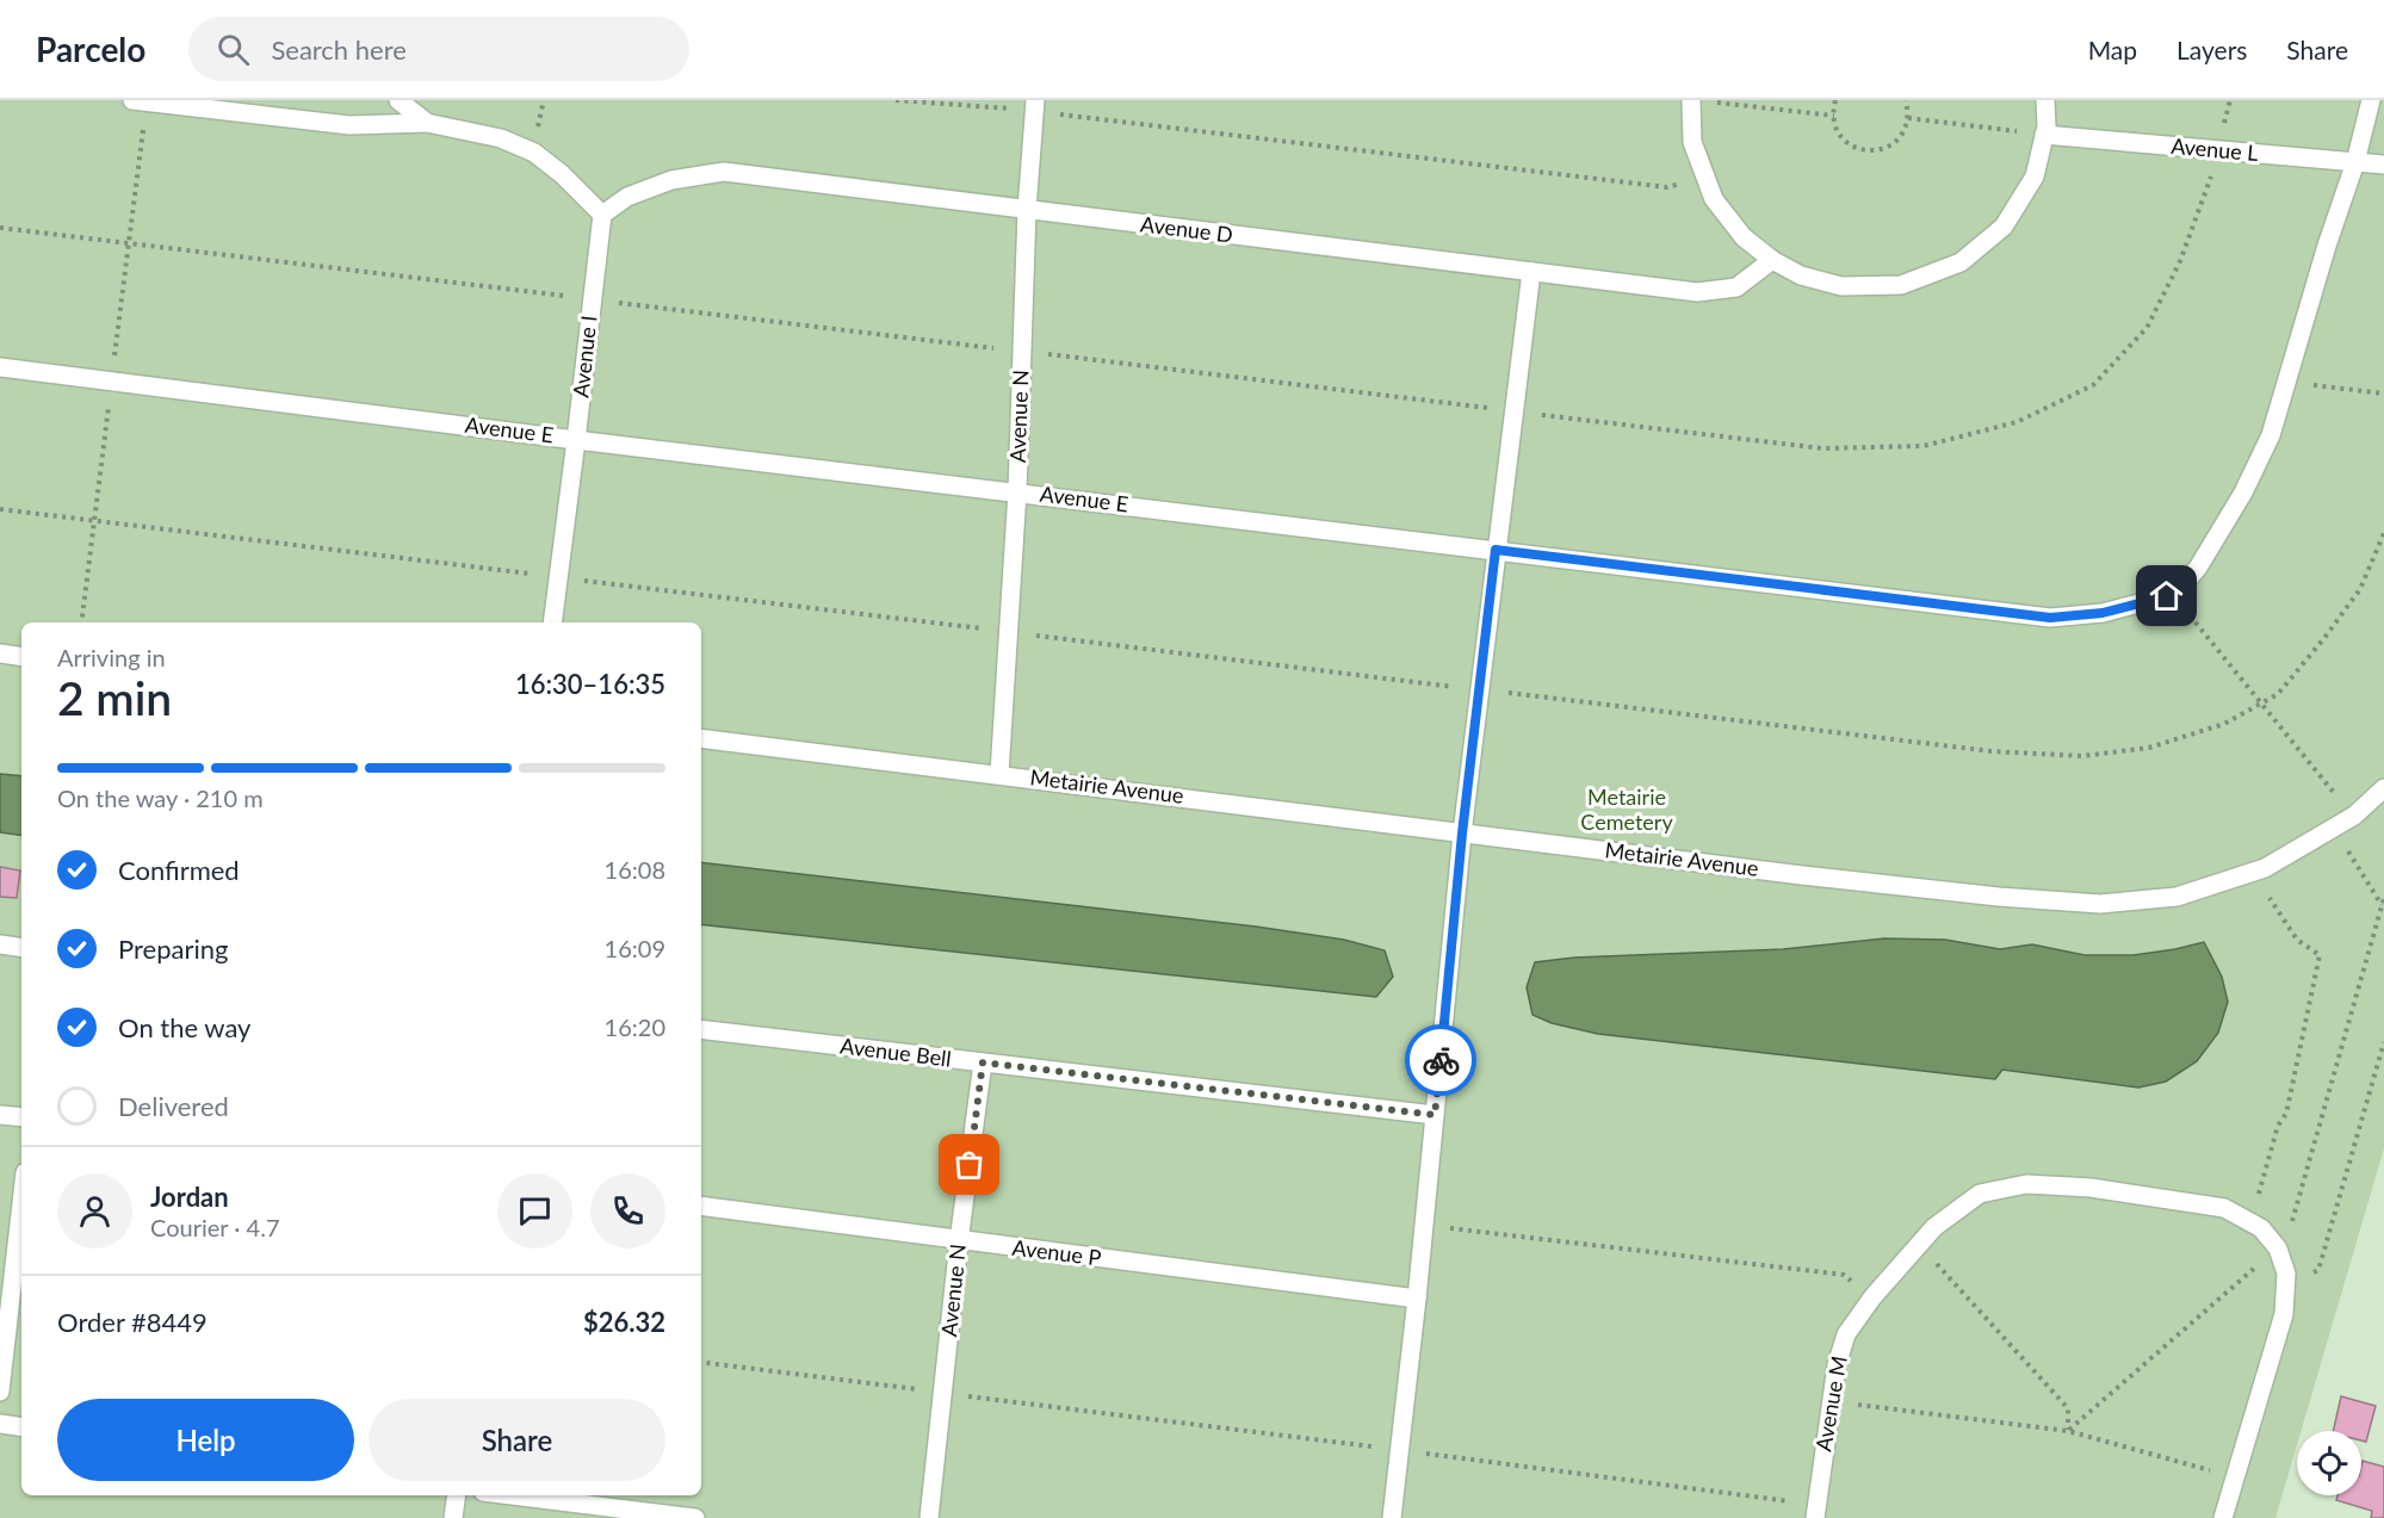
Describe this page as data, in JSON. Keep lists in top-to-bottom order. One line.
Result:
{"streets":{"lane":["Avenue L","Avenue D","Avenue I","Avenue N","Avenue E","Metairie Avenue","Avenue Bell","Avenue P","Avenue M"]},"crossings":[["Avenue D","Avenue I"],["Avenue D","Avenue N"],["Avenue I","Avenue E"],["Avenue N","Avenue E"],["Avenue N","Metairie Avenue"],["Avenue N","Avenue Bell"],["Avenue N","Avenue P"]],"parks":["Metairie Cemetery"],"page":{"header":"Parcelo","search":"Search here","nav":["Map","Layers","Share"],"heading":["2 min","Arriving in","16:30–16:35"],"panel":["Jordan","Courier · 4.7","Order #8449","$26.32"],"bar":"On the way · 210 m","list":[["Confirmed","16:08"],["Preparing","16:09"],["On the way","16:20"],"Delivered"],"buttons":["Help","Share"]}}
